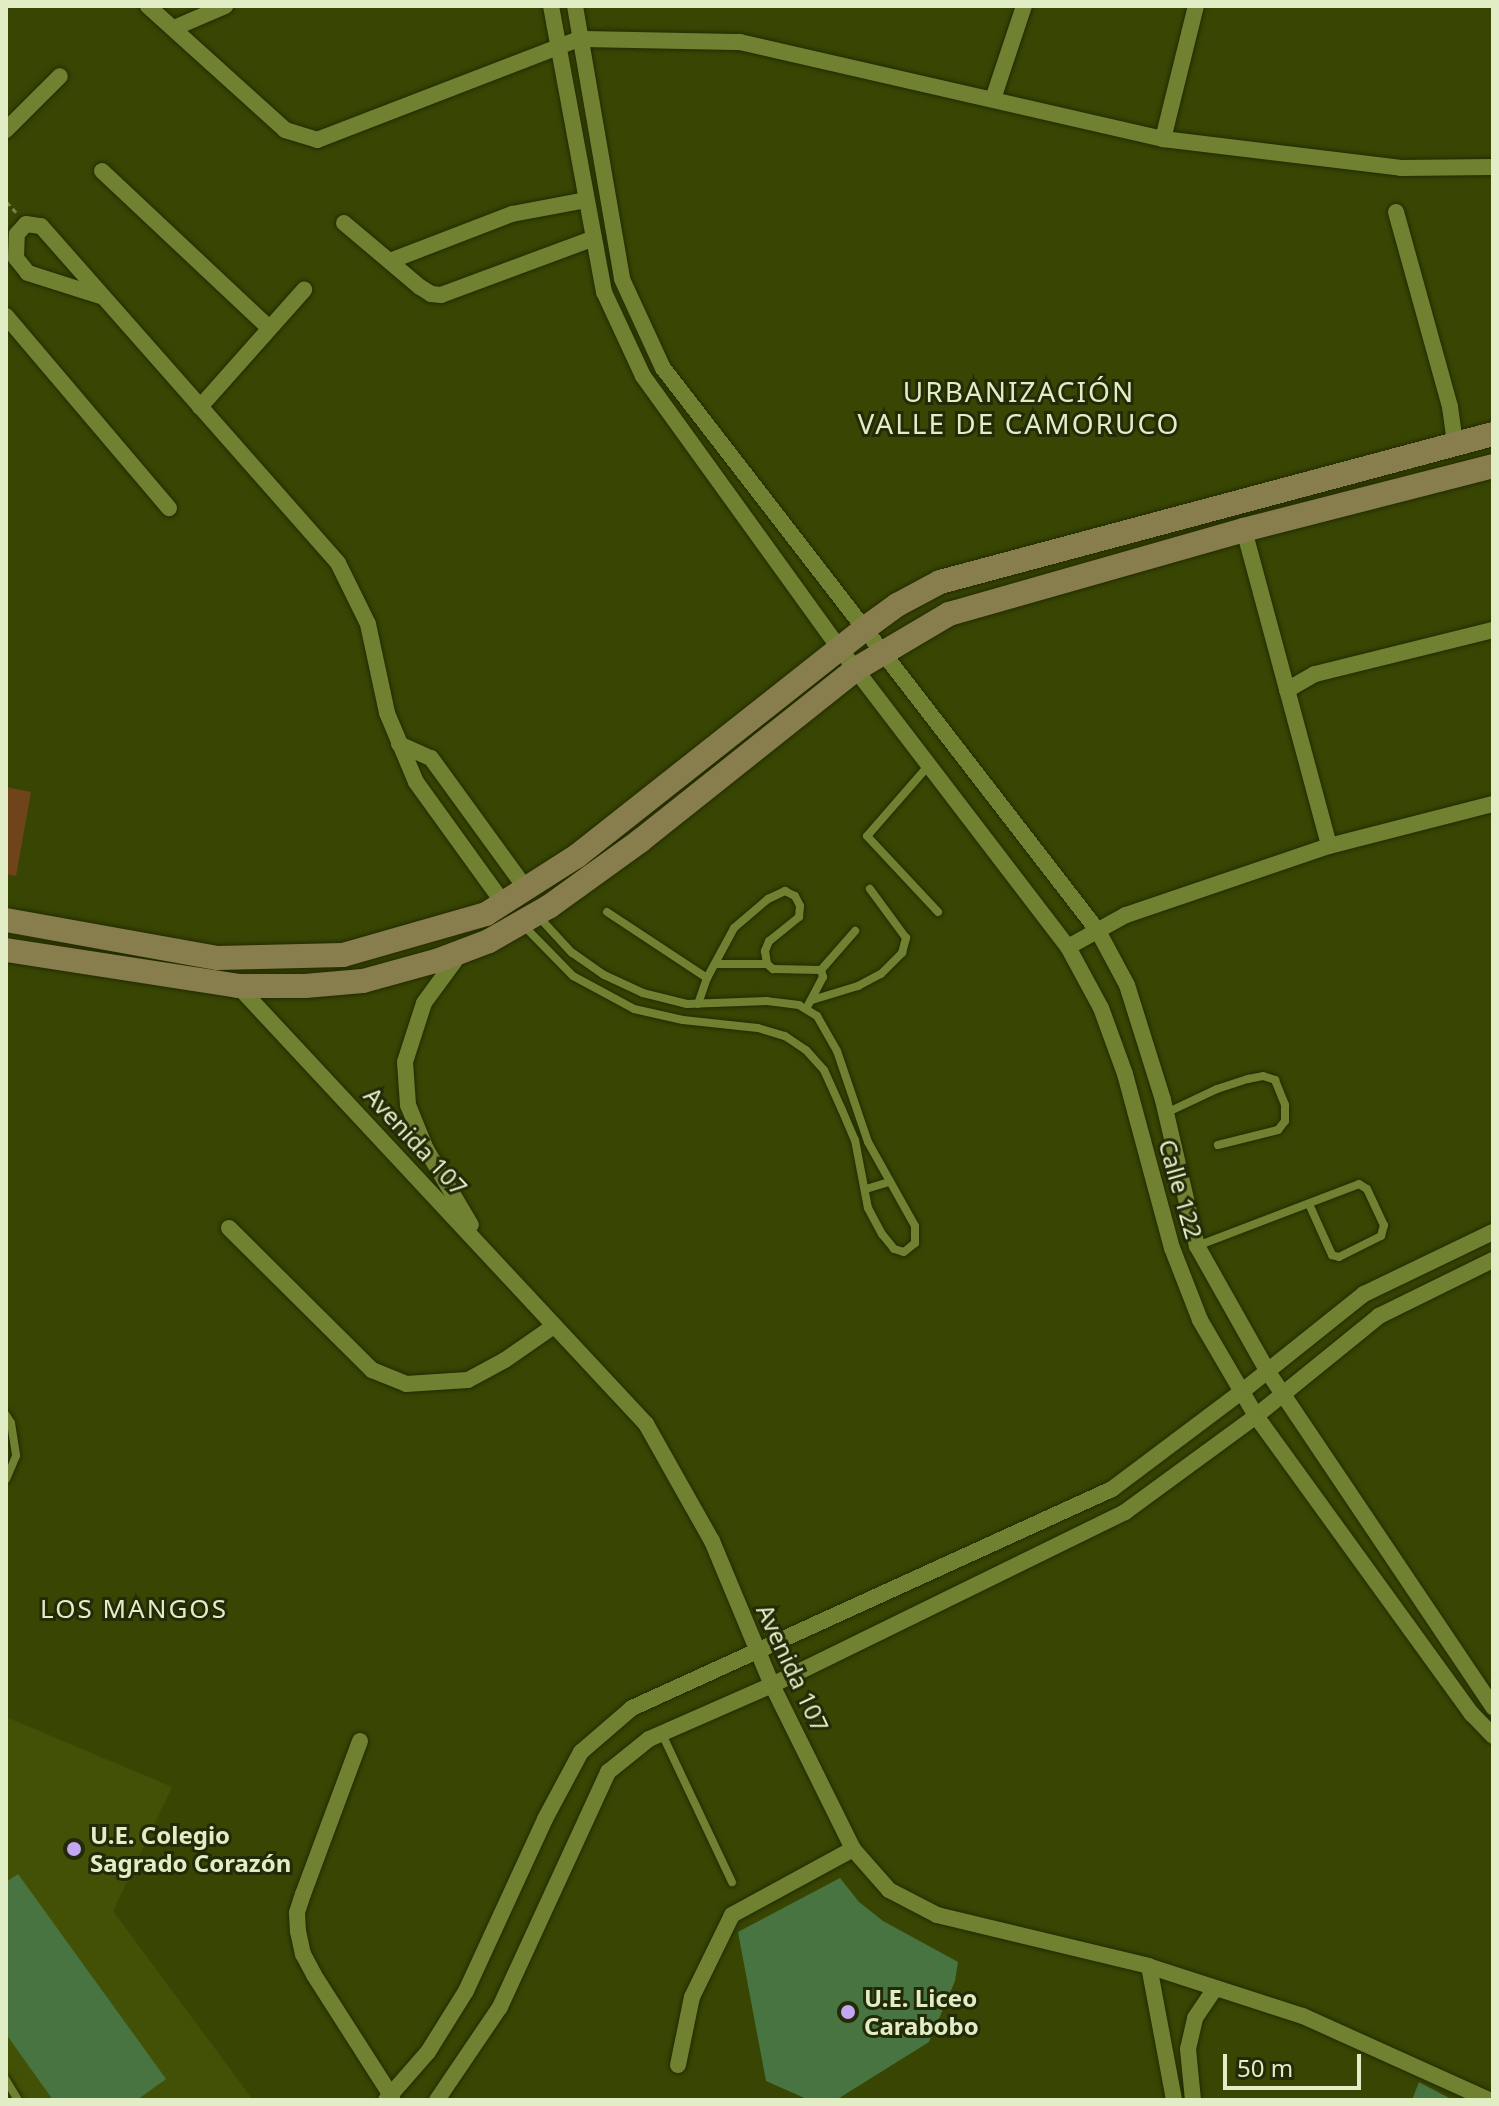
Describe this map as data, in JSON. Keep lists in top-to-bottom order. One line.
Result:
{"streets":{"street":["Avenida 107","Calle 122"]},"districts":["URBANIZACIÓN VALLE DE CAMORUCO","LOS MANGOS"],"places":["U.E. Colegio Sagrado Corazón","U.E. Liceo Carabobo"],"scale_bar":"50 m"}
